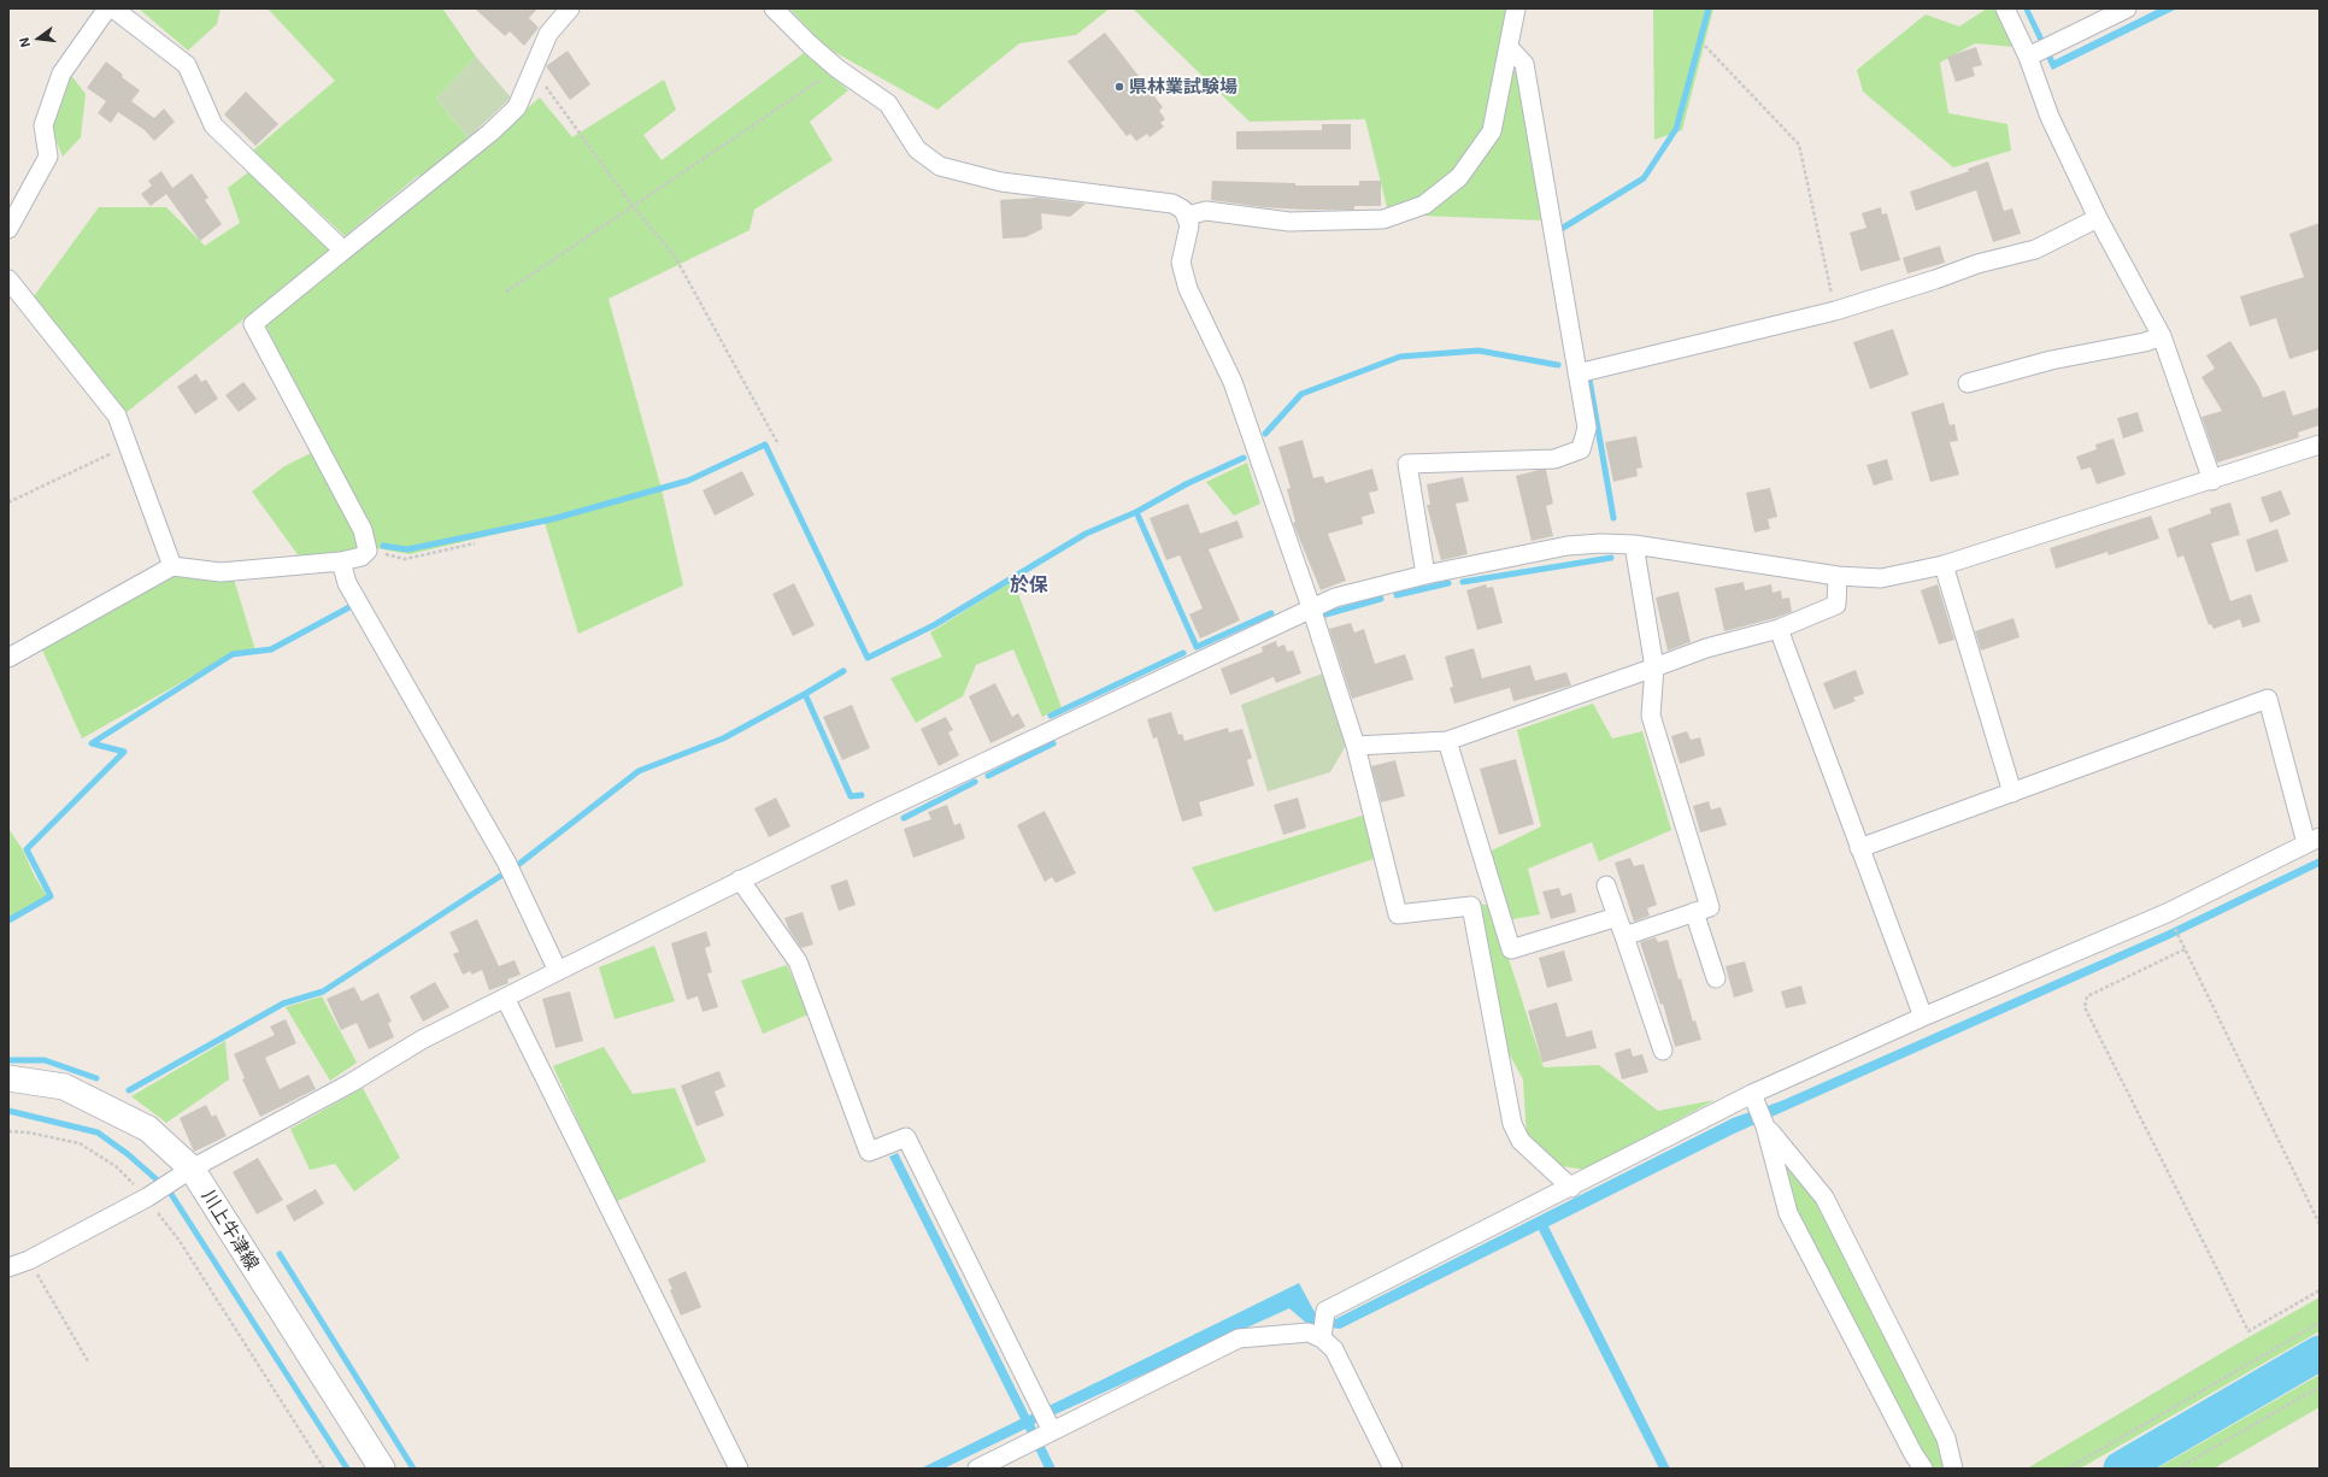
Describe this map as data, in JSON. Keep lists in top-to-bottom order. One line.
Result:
{"streets":{"main road":["川上牛津線"]},"districts":["於保"],"places":["県林業試験場"],"north":"left"}
